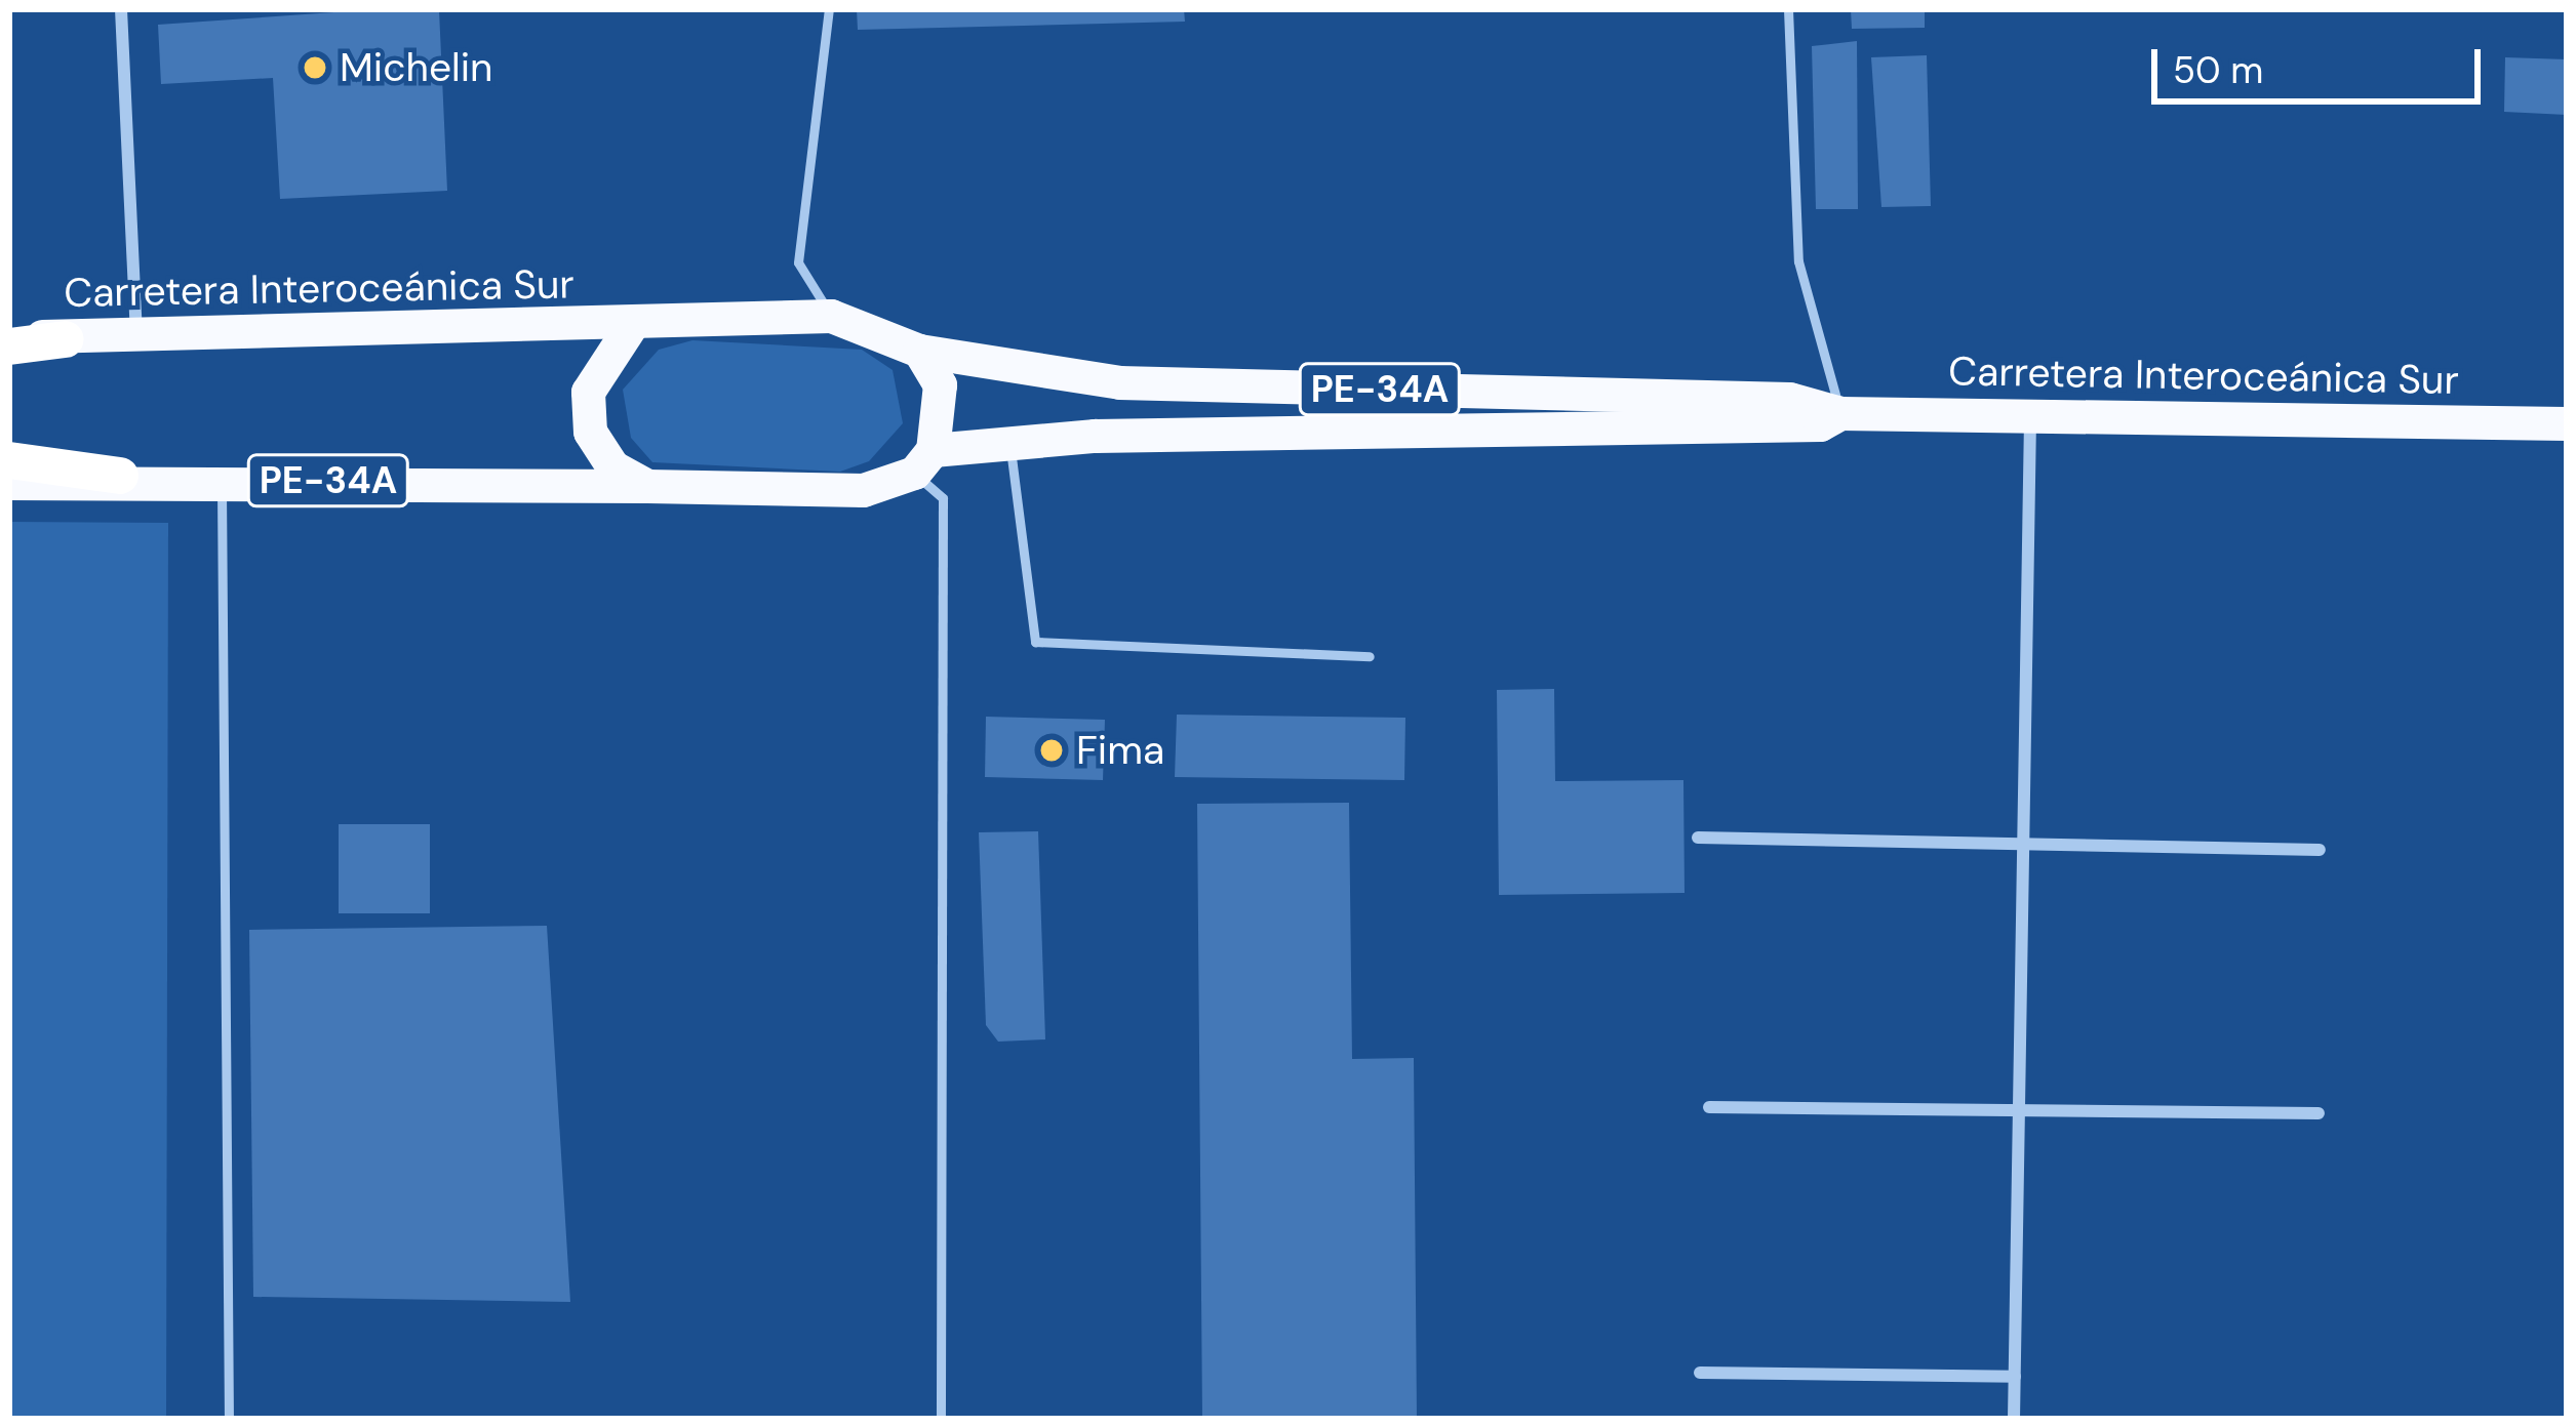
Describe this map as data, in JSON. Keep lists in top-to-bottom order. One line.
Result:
{"streets":{"highway":["Carretera Interoceánica Sur","PE-34A"]},"crossings":[["Carretera Interoceánica Sur","PE-34A"]],"places":["Michelin","Fima"],"scale_bar":"50 m"}
